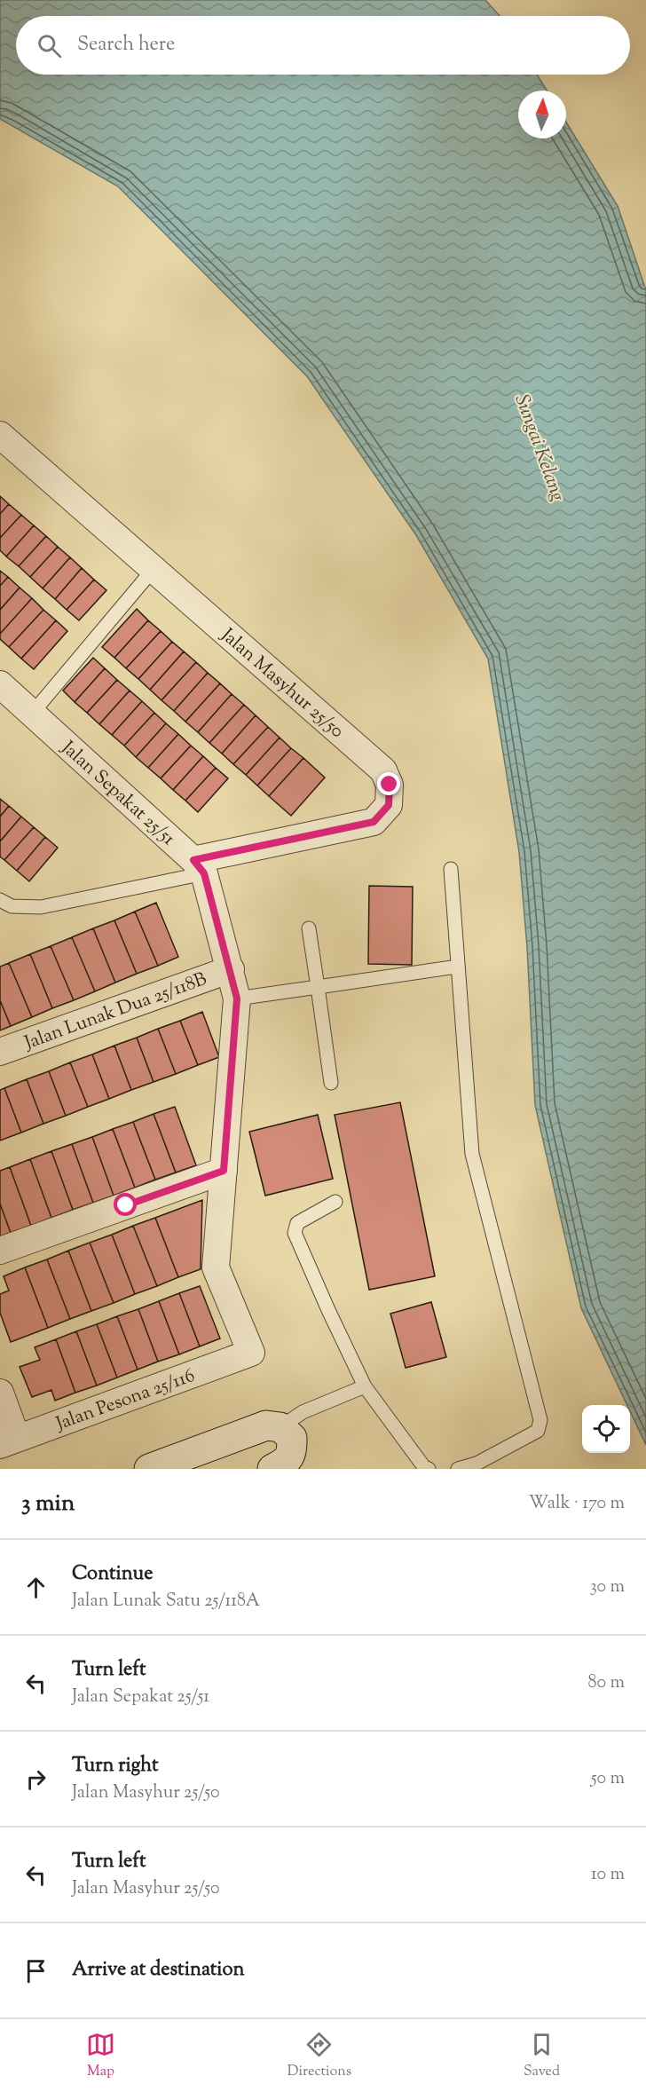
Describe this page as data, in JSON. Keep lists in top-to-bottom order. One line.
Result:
{"streets":{"street":["Jalan Masyhur 25/50","Jalan Sepakat 25/51","Jalan Lunak Dua 25/118B","Jalan Pesona 25/116"]},"crossings":[["Jalan Masyhur 25/50","Jalan Sepakat 25/51"]],"water":["Sungai Kelang"],"north":"top","page":{"search":"Search here","heading":["3 min","Walk · 170 m"],"list":[["Continue","Jalan Lunak Satu 25/118A","30 m"],["Turn left","Jalan Sepakat 25/51","80 m"],["Turn right","Jalan Masyhur 25/50","50 m"],["Turn left","Jalan Masyhur 25/50","10 m"],"Arrive at destination"],"nav":["Map","Directions","Saved"]}}
